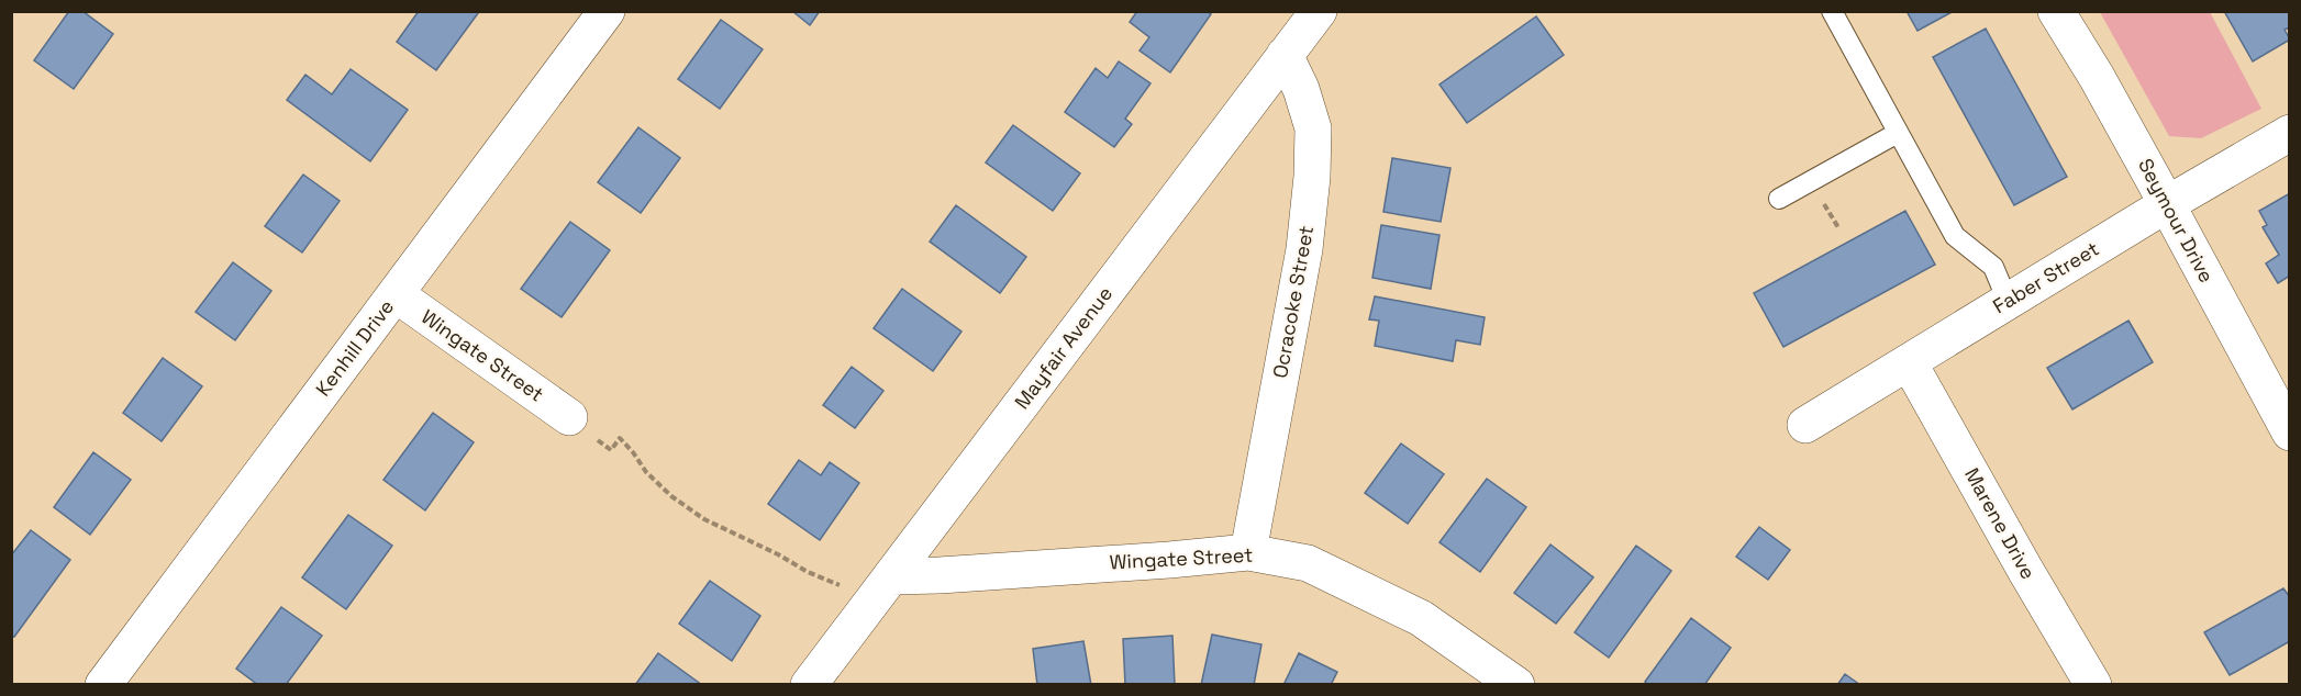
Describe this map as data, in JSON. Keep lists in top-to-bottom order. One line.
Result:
{"streets":{"street":["Seymour Drive","Faber Street","Ocracoke Street","Kenhill Drive","Mayfair Avenue","Wingate Street","Marene Drive"]},"crossings":[["Seymour Drive","Faber Street"],["Faber Street","Marene Drive"],["Ocracoke Street","Mayfair Avenue"],["Ocracoke Street","Wingate Street"],["Kenhill Drive","Wingate Street"],["Mayfair Avenue","Wingate Street"]]}
